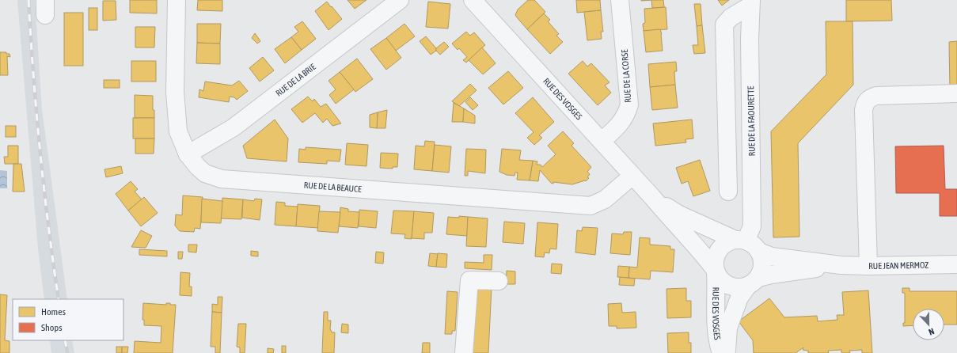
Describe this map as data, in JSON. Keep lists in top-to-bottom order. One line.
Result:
{"streets":{"street":["RUE DE LA CORSE","RUE DE LA BRIE","RUE DES VOSGES","RUE DE LA FAOURETTE","RUE DE LA BEAUCE","RUE JEAN MERMOZ"]},"crossings":[["RUE DE LA CORSE","RUE DES VOSGES"],["RUE DE LA BRIE","RUE DE LA BEAUCE"],["RUE DES VOSGES","RUE DE LA FAOURETTE"],["RUE DES VOSGES","RUE DE LA BEAUCE"],["RUE DES VOSGES","RUE JEAN MERMOZ"],["RUE DE LA FAOURETTE","RUE JEAN MERMOZ"]],"legend":["Homes","Shops"],"north":"bottom"}
